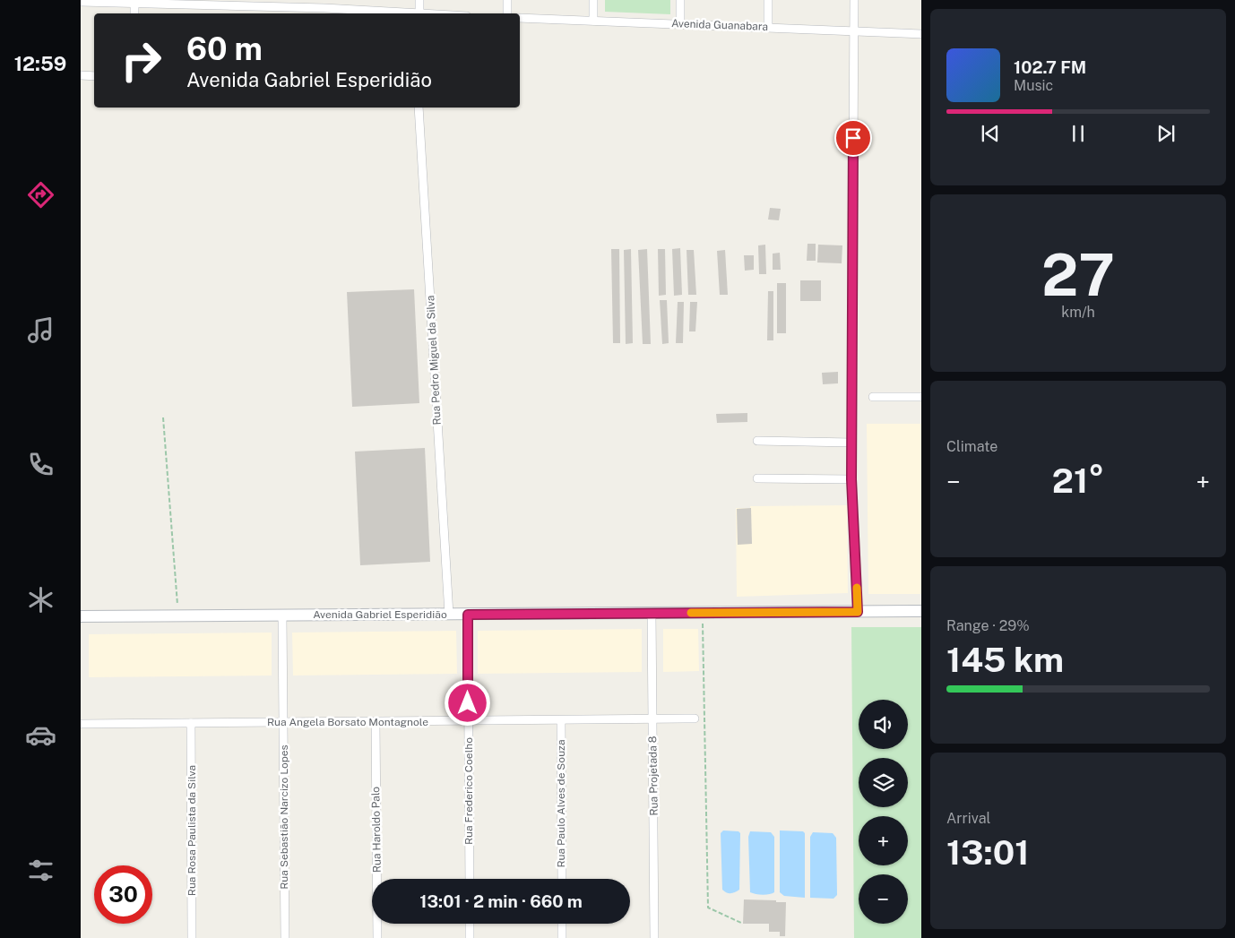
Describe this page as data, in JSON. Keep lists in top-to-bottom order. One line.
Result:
{"streets":{"main road":["Avenida Gabriel Esperidião"],"street":["Avenida Guanabara","Rua Pedro Miguel da Silva","Rua Angela Borsato Montagnole","Rua Projetada 8","Rua Frederico Coelho","Rua Paulo Alves de Souza","Rua Sebastião Narcizo Lopes","Rua Haroldo Palo","Rua Rosa Paulista da Silva"]},"crossings":[["Rua Pedro Miguel da Silva","Avenida Gabriel Esperidião"],["Avenida Gabriel Esperidião","Rua Projetada 8"],["Avenida Gabriel Esperidião","Rua Frederico Coelho"],["Avenida Gabriel Esperidião","Rua Sebastião Narcizo Lopes"],["Rua Angela Borsato Montagnole","Rua Projetada 8"],["Rua Angela Borsato Montagnole","Rua Frederico Coelho"],["Rua Angela Borsato Montagnole","Rua Paulo Alves de Souza"],["Rua Angela Borsato Montagnole","Rua Sebastião Narcizo Lopes"],["Rua Angela Borsato Montagnole","Rua Haroldo Palo"],["Rua Angela Borsato Montagnole","Rua Rosa Paulista da Silva"]],"page":{"tabs":"12:59","turn":["60 m","Avenida Gabriel Esperidião"],"song":["102.7 FM","Music"],"tile":[["27","km/h"],"Climate",["Range · 29%","145 km"],["Arrival","13:01"]],"heat":["−","21°","+"],"map_buttons":["+","−"],"limit":"30","trip":"13:01 · 2 min · 660 m"}}
